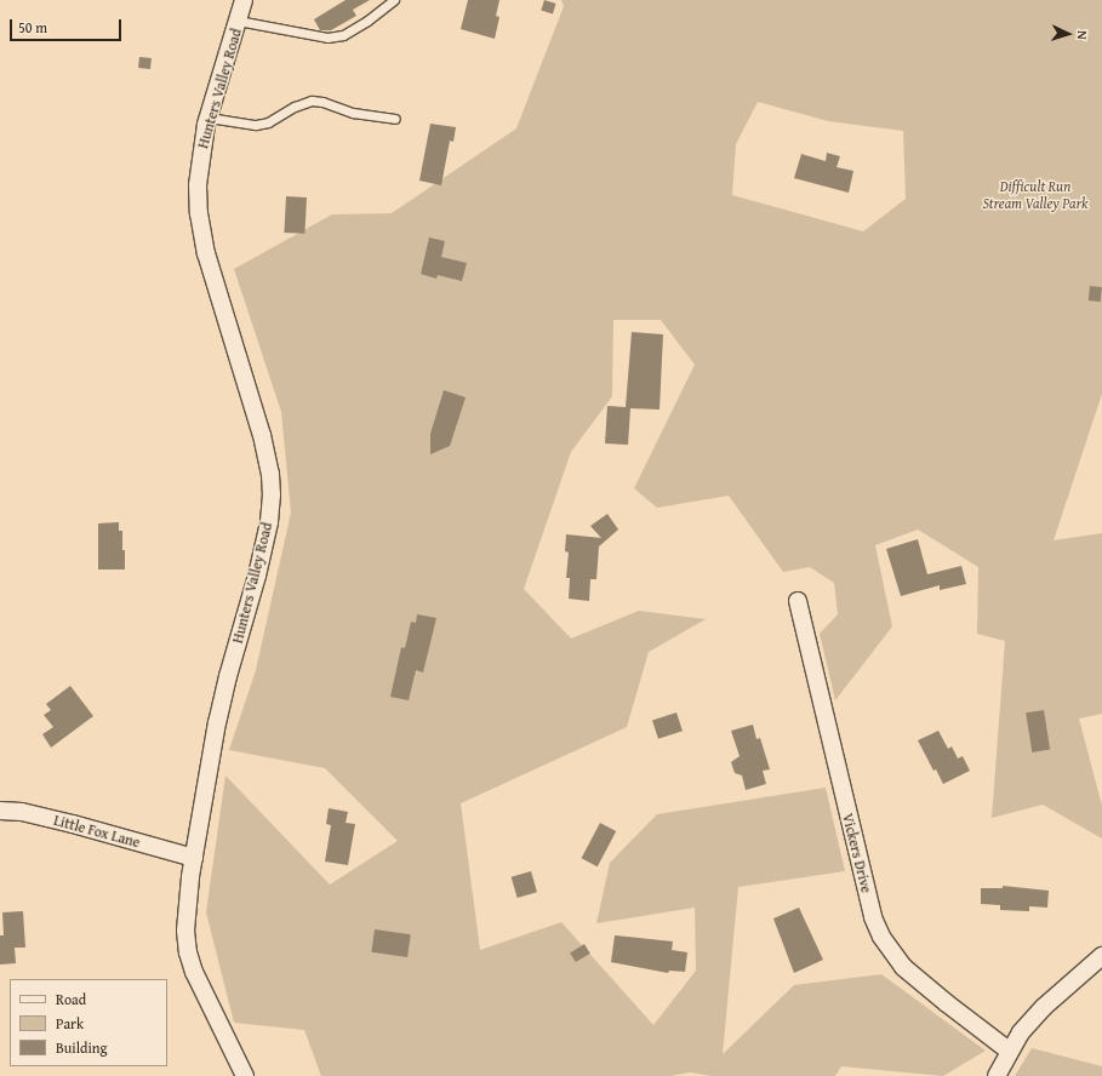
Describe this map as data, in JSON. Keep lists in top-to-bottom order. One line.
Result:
{"streets":{"street":["Hunters Valley Road","Little Fox Lane","Vickers Drive"]},"crossings":[["Hunters Valley Road","Little Fox Lane"]],"parks":["Difficult Run Stream Valley Park"],"legend":["Road","Park","Building"],"scale_bar":"50 m","north":"right"}
